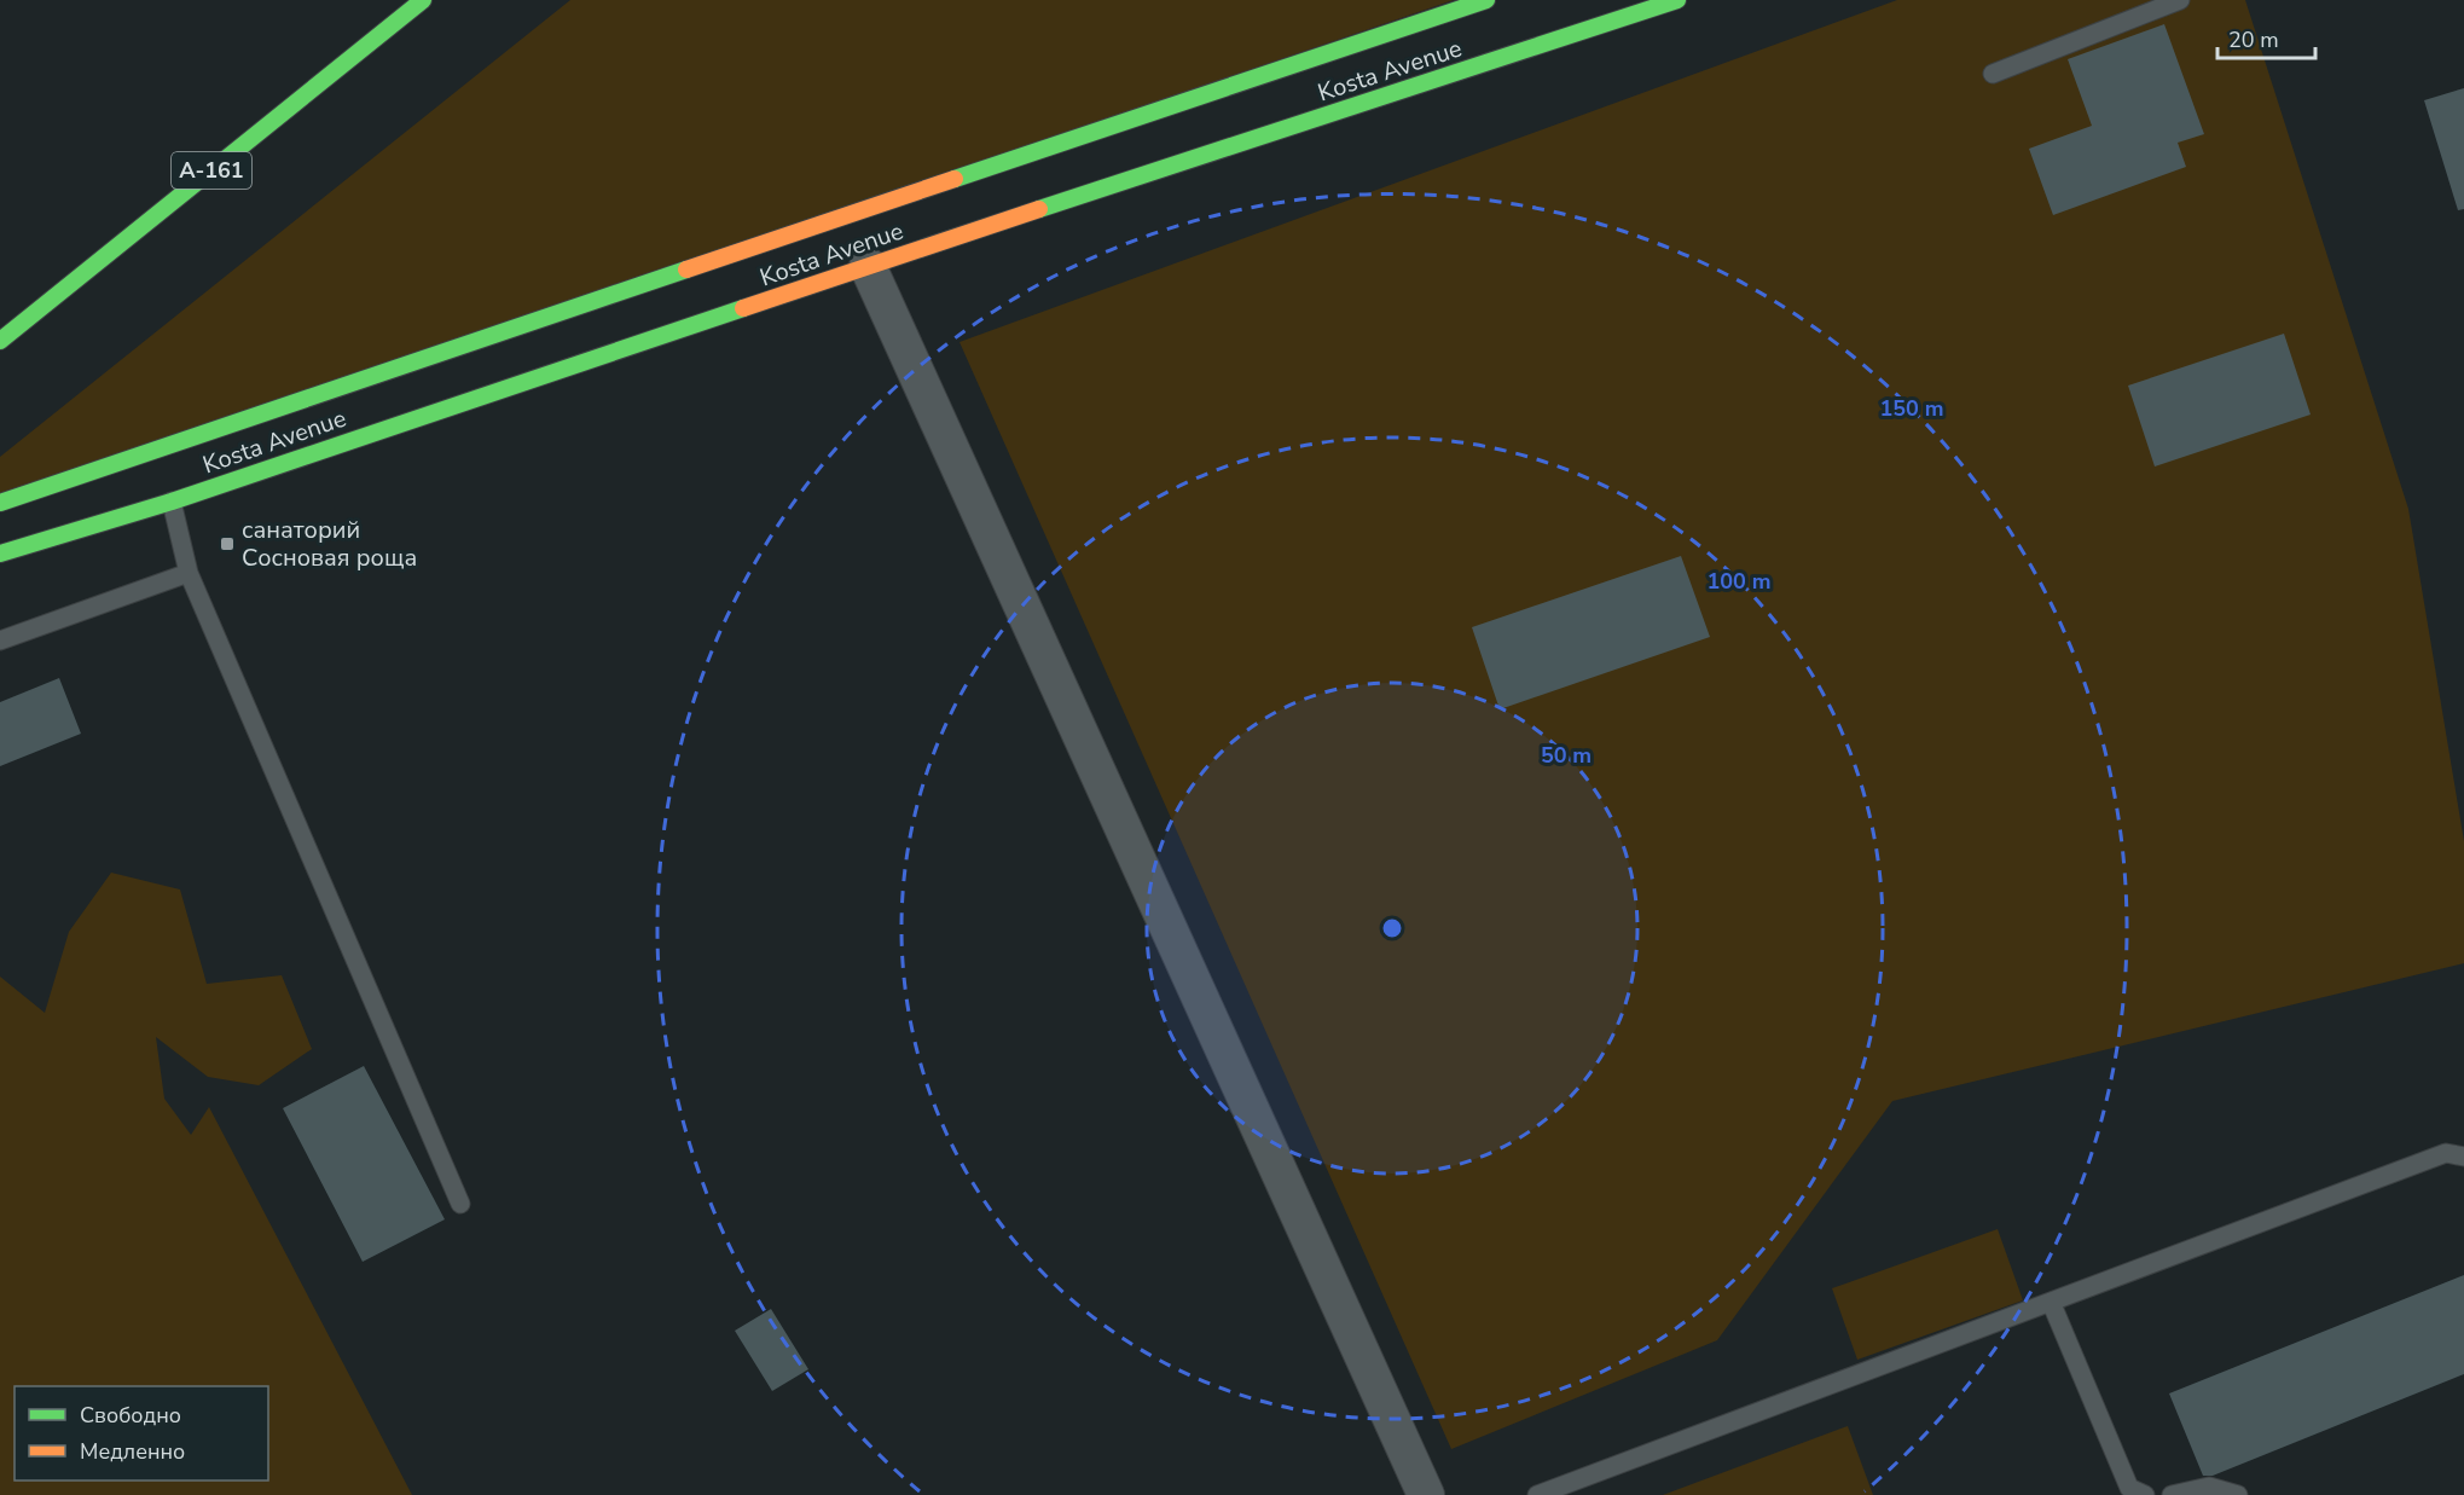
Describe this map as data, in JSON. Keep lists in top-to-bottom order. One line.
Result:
{"streets":{"main road":["Kosta Avenue","А-161"]},"places":{"transit":["санаторий Сосновая роща"]},"legend":["Свободно","Медленно"],"scale_bar":"20 m","rings":["150 m","100 m","50 m"]}
